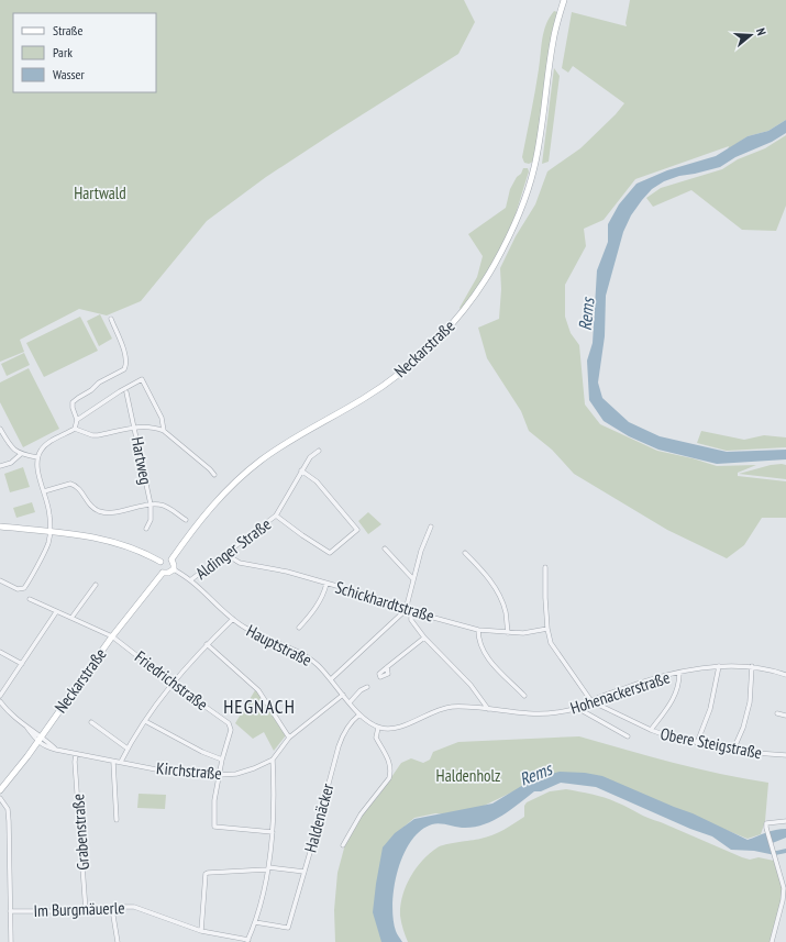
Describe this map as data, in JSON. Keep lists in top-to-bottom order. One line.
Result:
{"streets":{"main road":["Neckarstraße"],"street":["Hartweg","Aldinger Straße","Schickhardtstraße","Hauptstraße","Friedrichstraße","Hohenackerstraße","Obere Steigstraße","Kirchstraße","Haldenäcker","Grabenstraße","Im Burgmäuerle"]},"crossings":[["Neckarstraße","Hauptstraße"],["Neckarstraße","Friedrichstraße"],["Neckarstraße","Kirchstraße"],["Aldinger Straße","Schickhardtstraße"],["Aldinger Straße","Hauptstraße"],["Hauptstraße","Hohenackerstraße"],["Hauptstraße","Haldenäcker"],["Friedrichstraße","Kirchstraße"],["Hohenackerstraße","Obere Steigstraße"],["Kirchstraße","Grabenstraße"],["Grabenstraße","Im Burgmäuerle"]],"districts":["HEGNACH"],"water":["Rems"],"parks":["Hartwald","Haldenholz"],"legend":["Straße","Park","Wasser"],"north":"right"}
